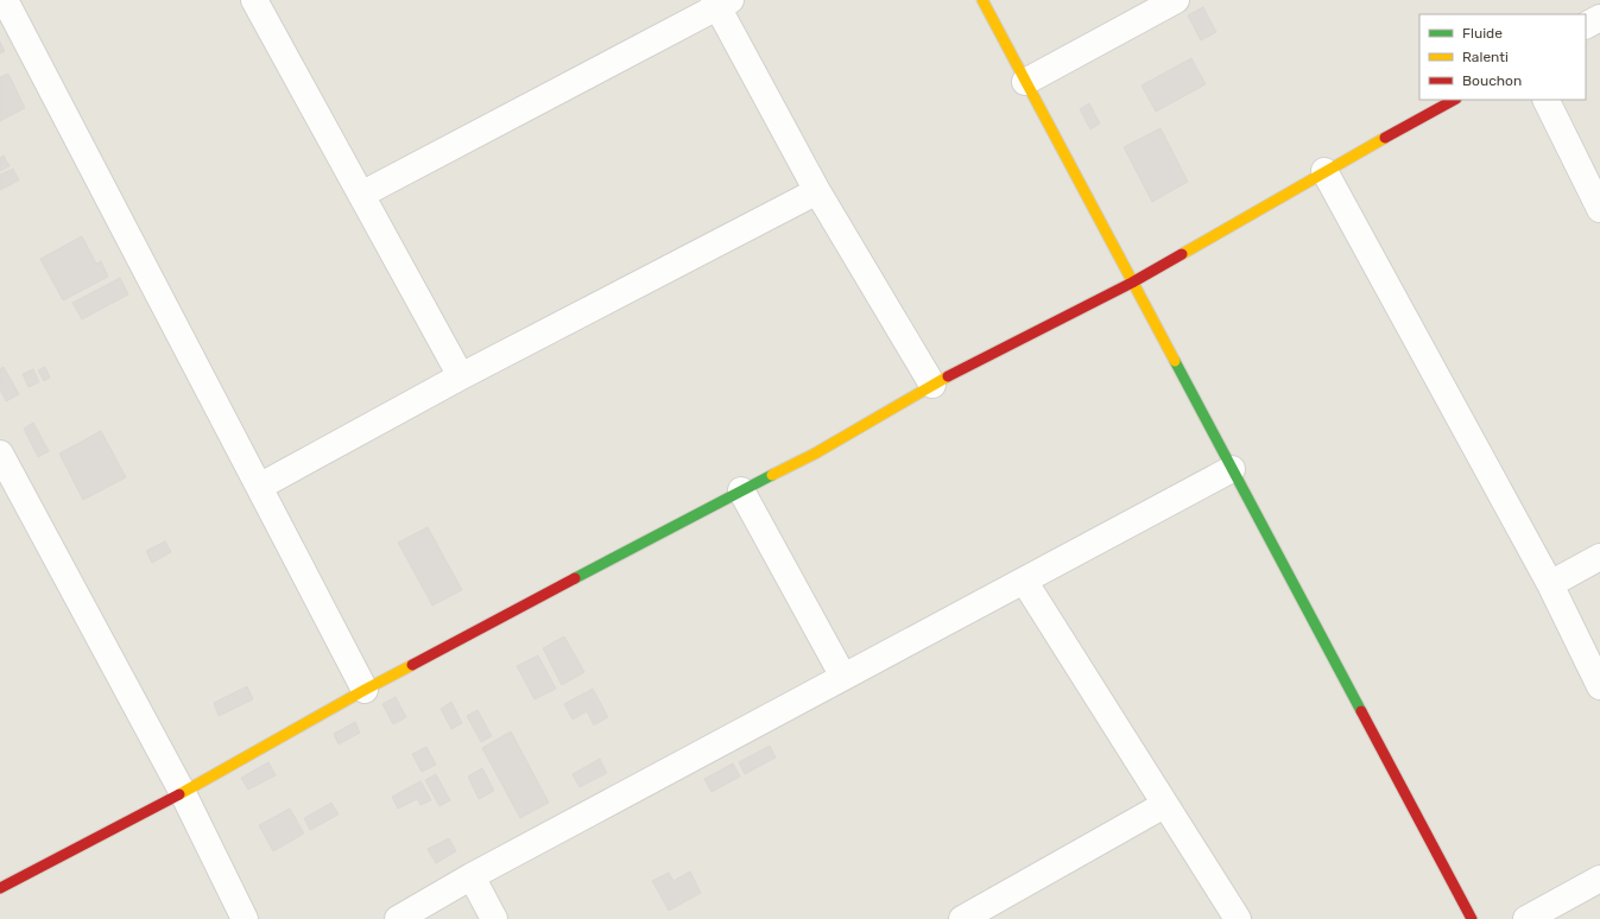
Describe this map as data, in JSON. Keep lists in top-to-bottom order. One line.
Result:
{"legend":["Fluide","Ralenti","Bouchon"]}
